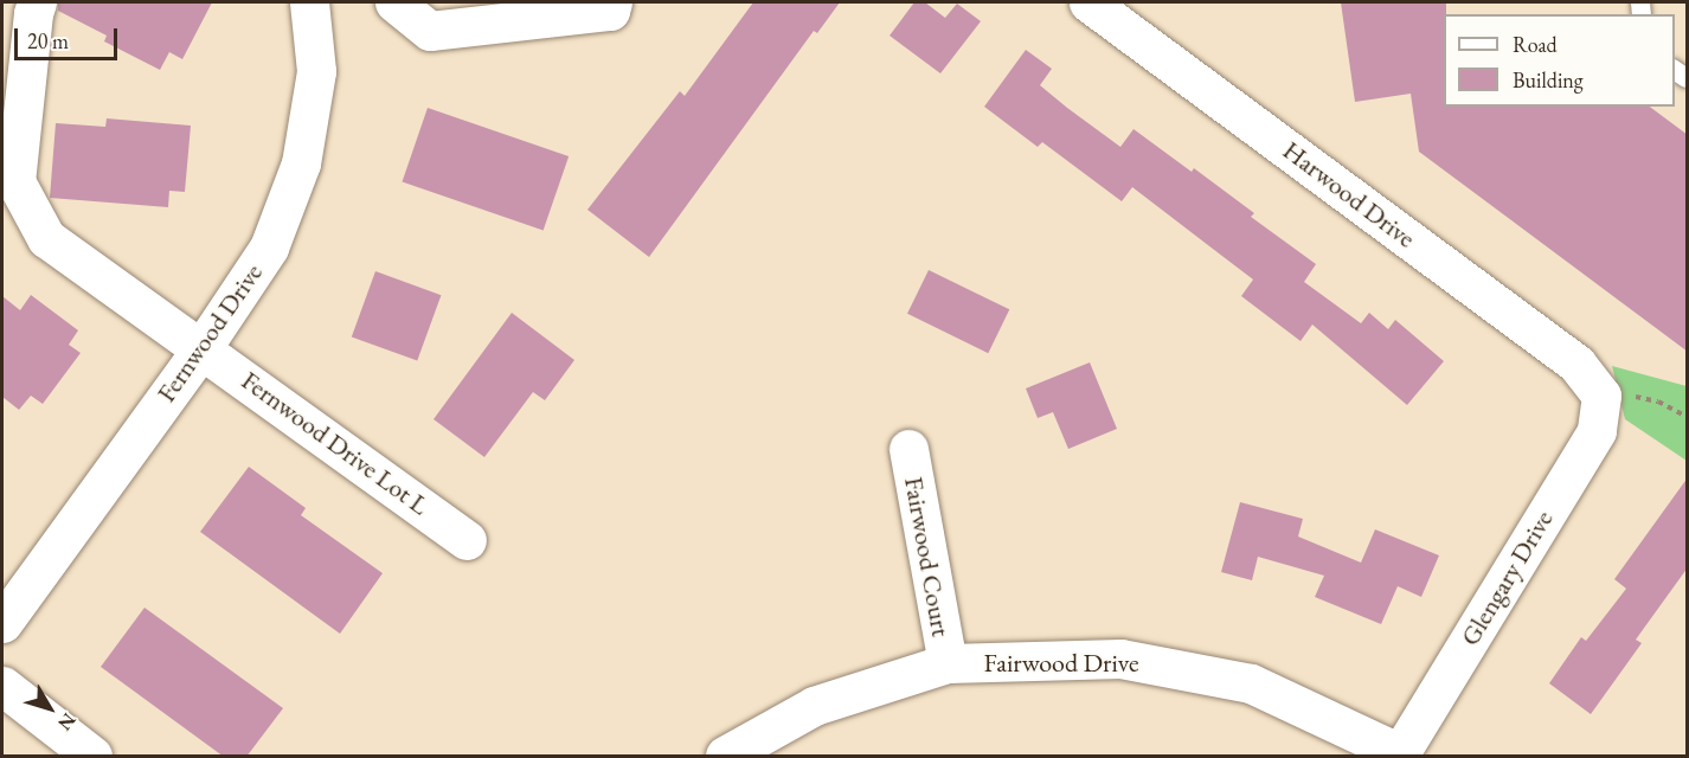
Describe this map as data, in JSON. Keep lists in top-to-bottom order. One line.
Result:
{"streets":{"street":["Harwood Drive","Fernwood Drive","Fernwood Drive Lot L","Fairwood Court","Glengary Drive","Fairwood Drive"]},"crossings":[["Harwood Drive","Glengary Drive"],["Fernwood Drive","Fernwood Drive Lot L"],["Fairwood Court","Fairwood Drive"],["Glengary Drive","Fairwood Drive"]],"legend":["Road","Building"],"scale_bar":"20 m","north":"bottom right"}
